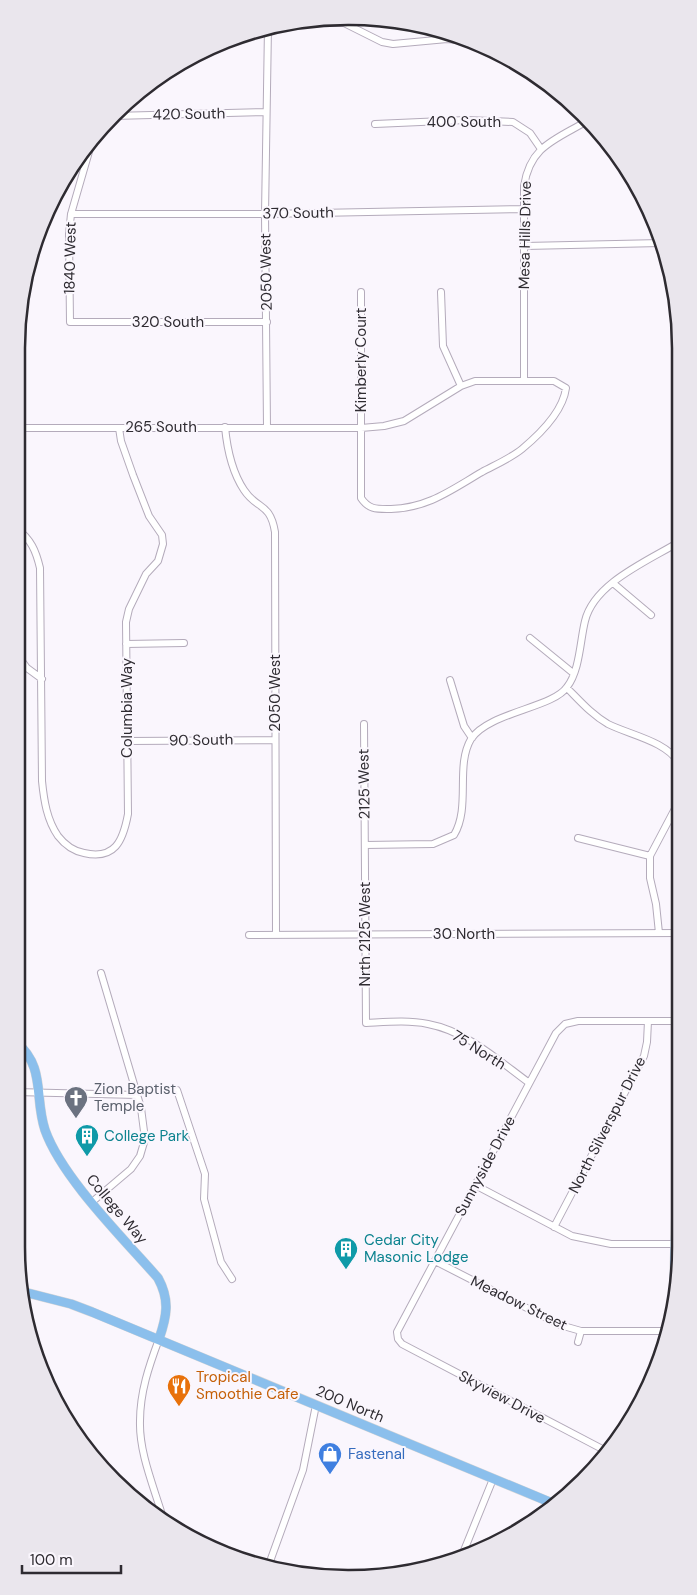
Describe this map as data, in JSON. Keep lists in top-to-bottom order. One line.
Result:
{"streets":{"main road":["College Way","200 North"],"street":["420 South","400 South","370 South","Mesa Hills Drive","1840 West","2050 West","320 South","Kimberly Court","265 South","Columbia Way","90 South","2125 West","Nrth 2125 West","30 North","75 North","North Silverspur Drive","Sunnyside Drive","Meadow Street","Skyview Drive"]},"crossings":[["420 South","2050 West"],["400 South","Mesa Hills Drive"],["370 South","Mesa Hills Drive"],["370 South","1840 West"],["370 South","2050 West"],["Mesa Hills Drive","Kimberly Court"],["1840 West","320 South"],["2050 West","320 South"],["2050 West","265 South"],["2050 West","90 South"],["2050 West","30 North"],["Kimberly Court","265 South"],["265 South","Columbia Way"],["Columbia Way","90 South"],["2125 West","Nrth 2125 West"],["Nrth 2125 West","30 North"],["Nrth 2125 West","75 North"],["75 North","Sunnyside Drive"],["North Silverspur Drive","Sunnyside Drive"],["Sunnyside Drive","Meadow Street"],["Sunnyside Drive","Skyview Drive"],["College Way","200 North"]],"places":{"church":["Zion Baptist Temple"],"building":["College Park","Cedar City Masonic Lodge"],"restaurant":["Tropical Smoothie Cafe"],"shop":["Fastenal"]},"scale_bar":"100 m"}
